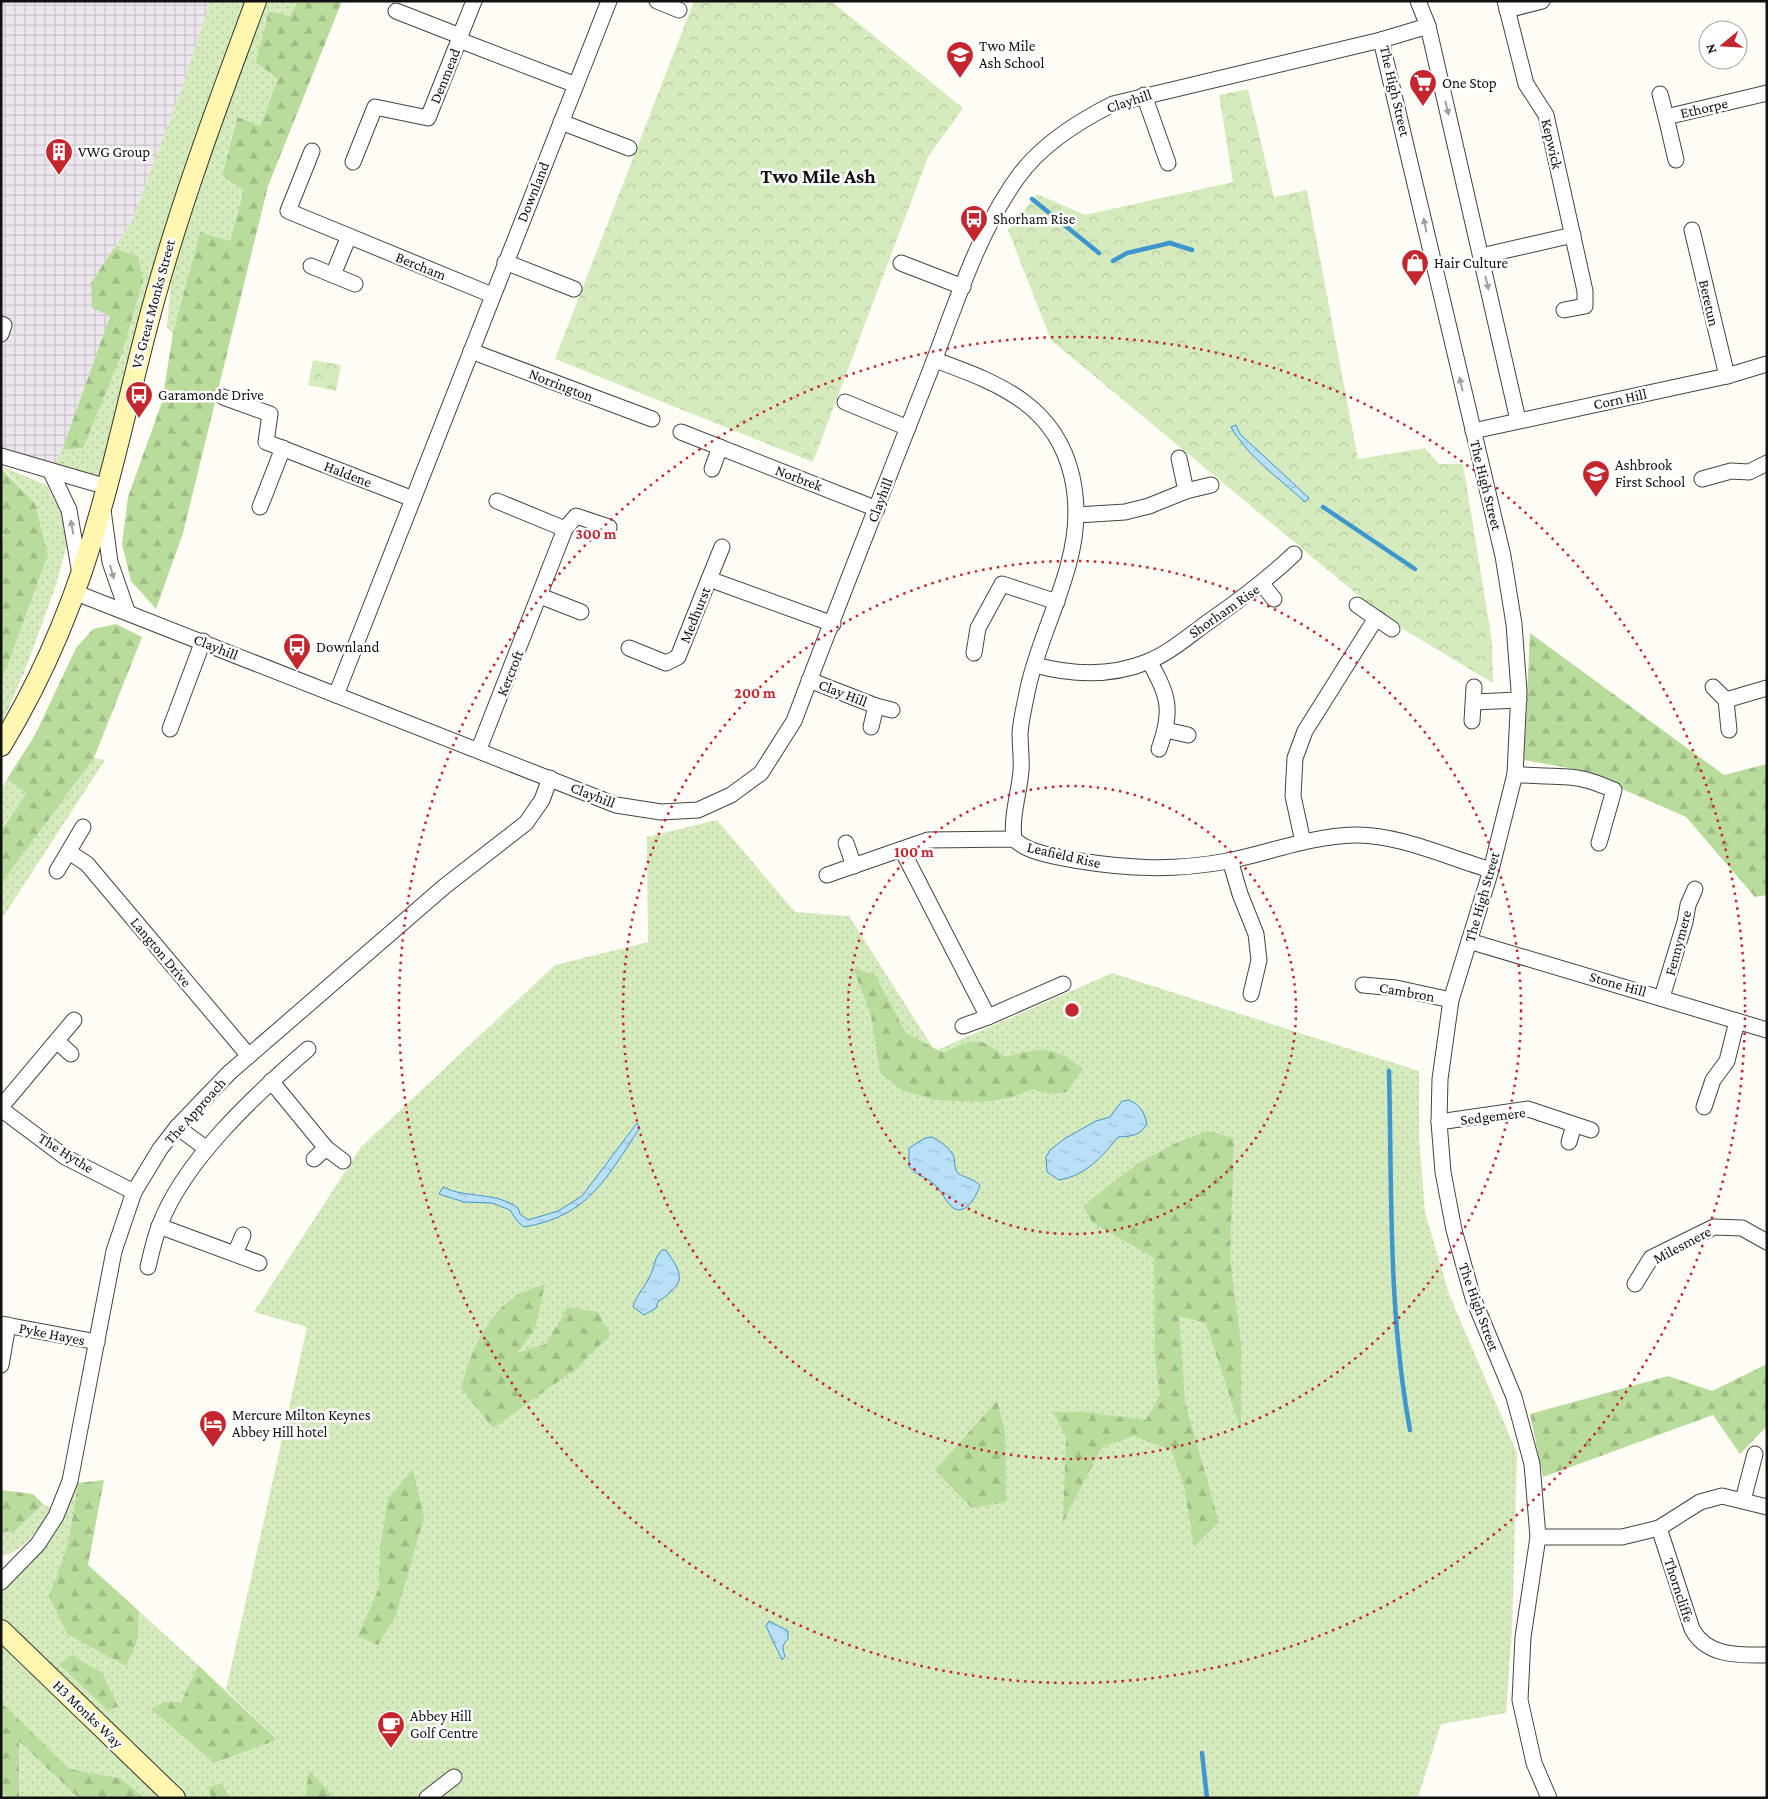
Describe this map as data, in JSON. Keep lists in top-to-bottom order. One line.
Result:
{"streets":{"street":["Denmead","The High Street","Clayhill","Ethorpe","Kepwick","Downland","Bercham","Beretun","V5 Great Monks Street","Norrington","Corn Hill","Haldene","Norbrek","Shorham Rise","Medhurst","Kercroft","Clay Hill","Leafield Rise","Fennymere","Langton Drive","Stone Hill","Cambron","The Approach","Sedgemere","The Hythe","Milesmere","Pyke Hayes","Thorncliffe","H3 Monks Way"]},"crossings":[["Denmead","Downland"],["The High Street","Clayhill"],["The High Street","Corn Hill"],["The High Street","Leafield Rise"],["The High Street","Stone Hill"],["The High Street","Cambron"],["The High Street","Sedgemere"],["Clayhill","Downland"],["Clayhill","V5 Great Monks Street"],["Clayhill","Norbrek"],["Clayhill","Medhurst"],["Clayhill","Kercroft"],["Clayhill","Clay Hill"],["Clayhill","The Approach"],["Downland","Bercham"],["Downland","Norrington"],["Downland","Haldene"],["Beretun","Corn Hill"],["Fennymere","Stone Hill"],["Langton Drive","The Approach"],["The Approach","The Hythe"],["The Approach","Pyke Hayes"]],"districts":["Two Mile Ash"],"places":{"school or university":["Two Mile Ash School","Ashbrook First School"],"supermarket":["One Stop"],"building":["VWG Group"],"bus stop":["Shorham Rise","Garamonde Drive","Downland"],"shop":["Hair Culture"],"hotel":["Mercure Milton Keynes Abbey Hill hotel"],"cafe":["Abbey Hill Golf Centre"]},"north":"left","rings":["300 m","200 m","100 m"]}
